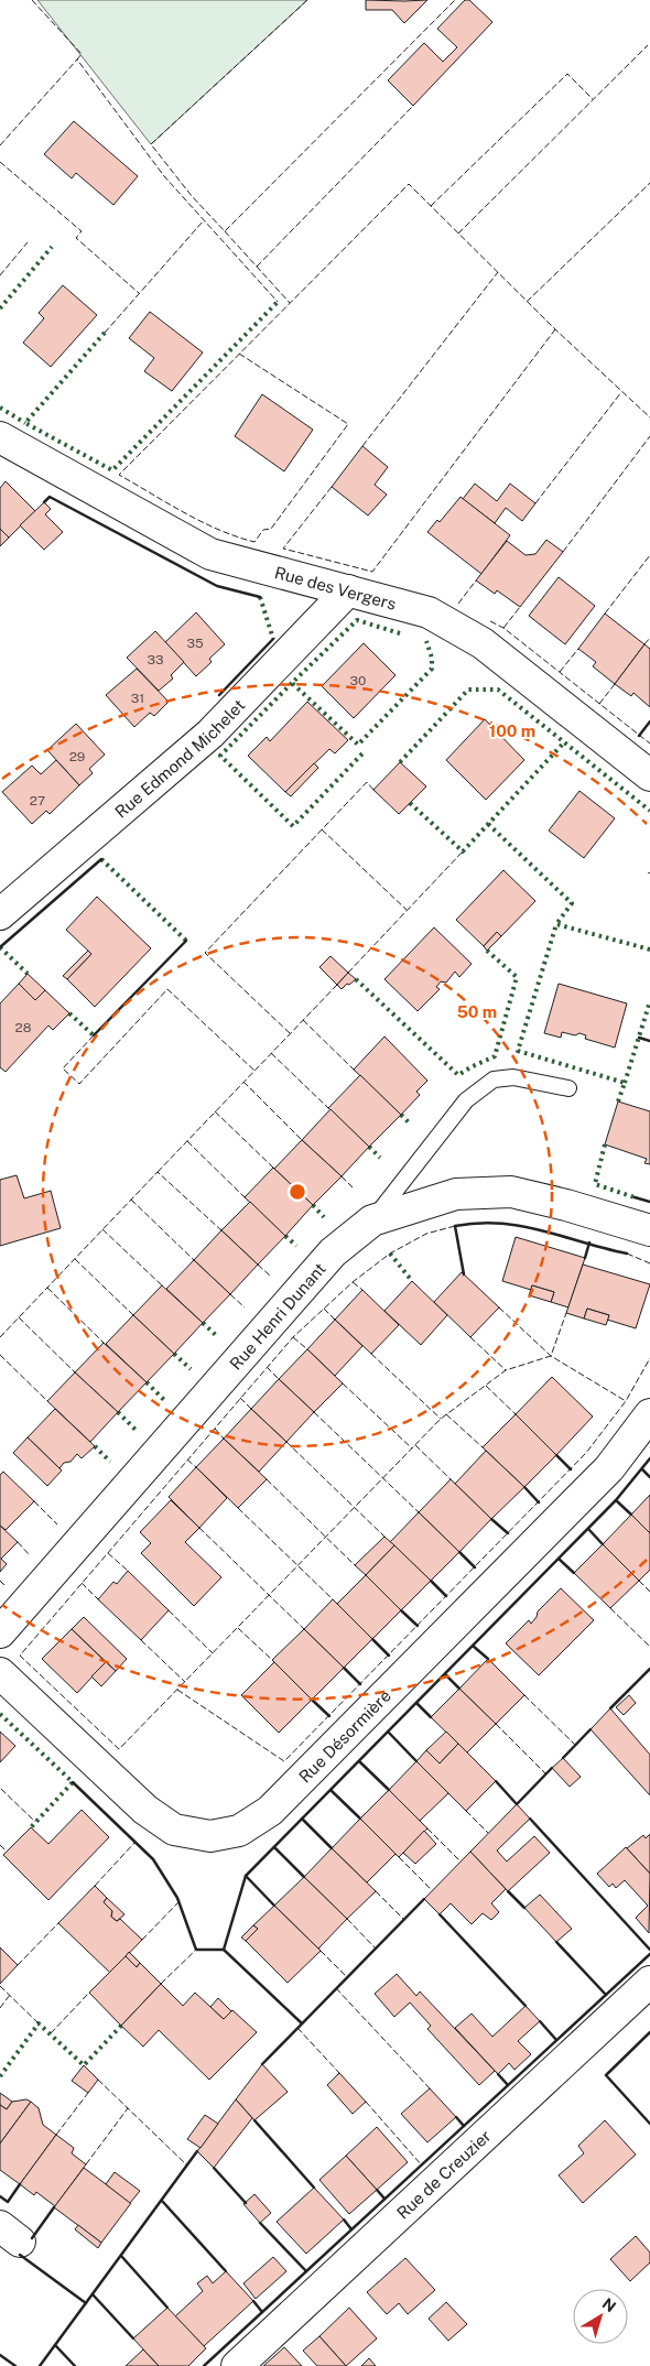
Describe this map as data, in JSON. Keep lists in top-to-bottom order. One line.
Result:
{"streets":{"street":["Rue des Vergers","Rue Edmond Michelet","Rue Henri Dunant","Rue Désormière","Rue de Creuzier"]},"crossings":[["Rue des Vergers","Rue Edmond Michelet"]],"house_numbers":["35","33","30","31","29","27","28"],"north":"top right","rings":["100 m","50 m"]}
